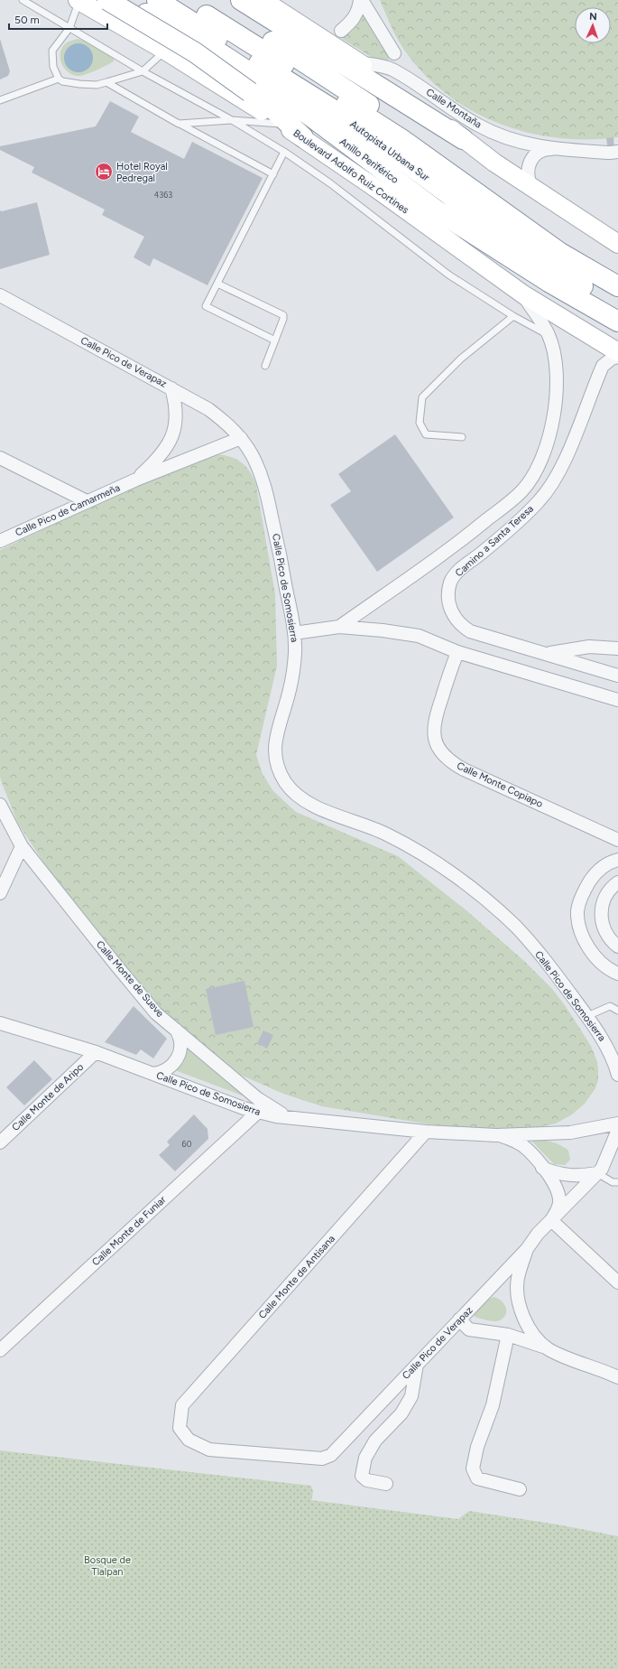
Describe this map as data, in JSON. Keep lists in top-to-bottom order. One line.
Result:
{"streets":{"highway":["Autopista Urbana Sur","Anillo Periférico"],"main road":["Boulevard Adolfo Ruiz Cortines"],"street":["Calle Montaña","Calle Pico de Verapaz","Calle Pico de Camarmeña","Camino a Santa Teresa","Calle Pico de Somosierra","Calle Monte Copiapo","Calle Monte de Sueve","Calle Monte de Aripo","Calle Monte de Funiar","Calle Monte de Antisana"]},"crossings":[["Boulevard Adolfo Ruiz Cortines","Camino a Santa Teresa"],["Calle Pico de Verapaz","Calle Pico de Camarmeña"],["Calle Pico de Verapaz","Calle Pico de Somosierra"],["Calle Pico de Verapaz","Calle Monte de Antisana"],["Calle Pico de Camarmeña","Calle Pico de Somosierra"],["Camino a Santa Teresa","Calle Pico de Somosierra"],["Camino a Santa Teresa","Calle Monte Copiapo"],["Calle Pico de Somosierra","Calle Monte de Sueve"],["Calle Pico de Somosierra","Calle Monte de Aripo"],["Calle Pico de Somosierra","Calle Monte de Funiar"],["Calle Pico de Somosierra","Calle Monte de Antisana"]],"parks":["Bosque de Tlalpan"],"places":{"hotel":["Hotel Royal Pedregal"]},"house_numbers":["4363","60"],"scale_bar":"50 m","north":"top"}
